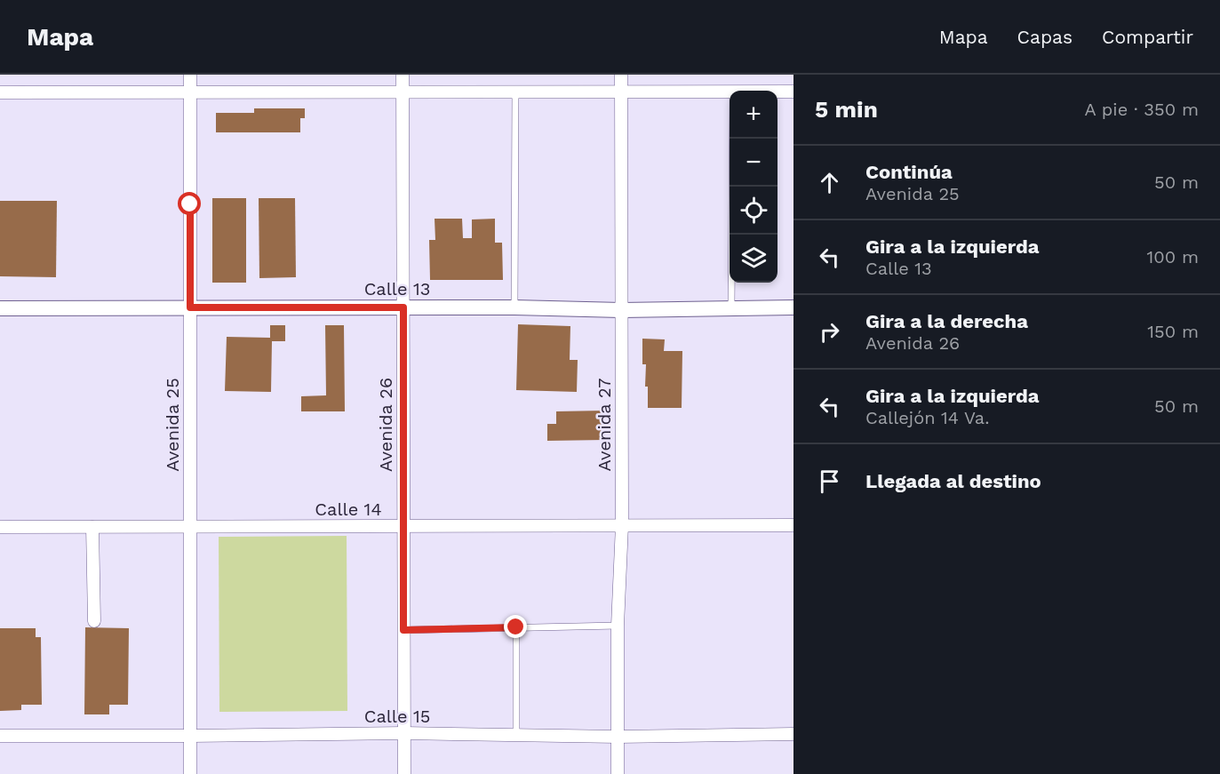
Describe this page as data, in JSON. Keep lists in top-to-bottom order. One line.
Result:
{"streets":{"street":["Calle 13","Avenida 25","Avenida 26","Avenida 27","Calle 14","Calle 15"]},"crossings":[["Calle 13","Avenida 25"],["Calle 13","Avenida 26"],["Calle 13","Avenida 27"],["Avenida 25","Calle 14"],["Avenida 25","Calle 15"],["Avenida 26","Calle 14"],["Avenida 26","Calle 15"],["Avenida 27","Calle 14"],["Avenida 27","Calle 15"]],"page":{"header":"Mapa","nav":["Mapa","Capas","Compartir"],"heading":["5 min","A pie · 350 m"],"map_buttons":["+","−"],"list":[["Continúa","Avenida 25","50 m"],["Gira a la izquierda","Calle 13","100 m"],["Gira a la derecha","Avenida 26","150 m"],["Gira a la izquierda","Callejón 14 Va.","50 m"],"Llegada al destino"]}}
